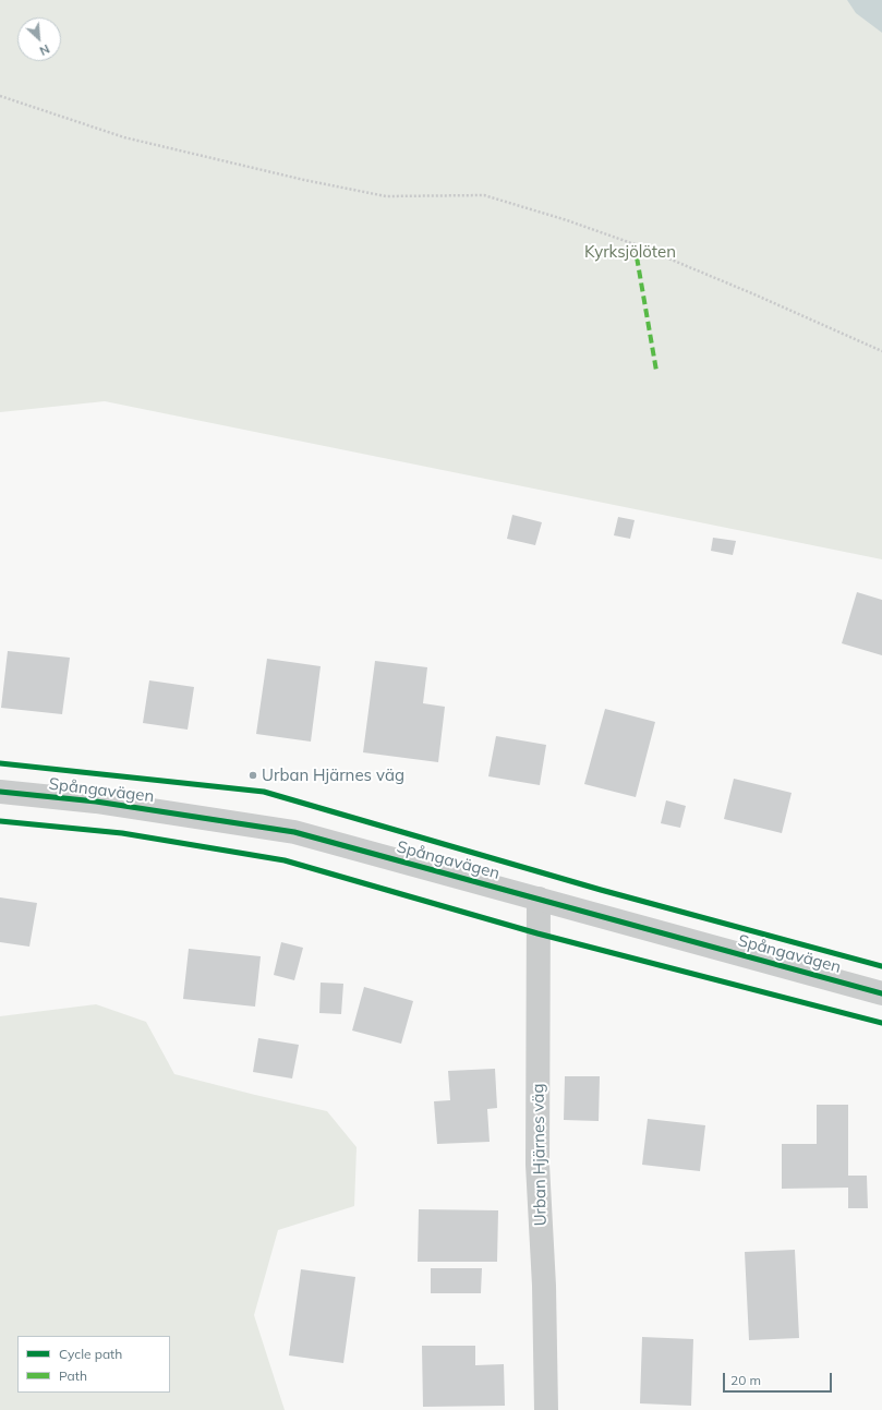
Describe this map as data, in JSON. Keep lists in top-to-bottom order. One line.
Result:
{"streets":{"street":["Spångavägen","Urban Hjärnes väg"]},"crossings":[["Spångavägen","Urban Hjärnes väg"]],"parks":["Kyrksjölöten"],"places":["Urban Hjärnes väg"],"legend":["Cycle path","Path"],"scale_bar":"20 m","north":"bottom right"}
